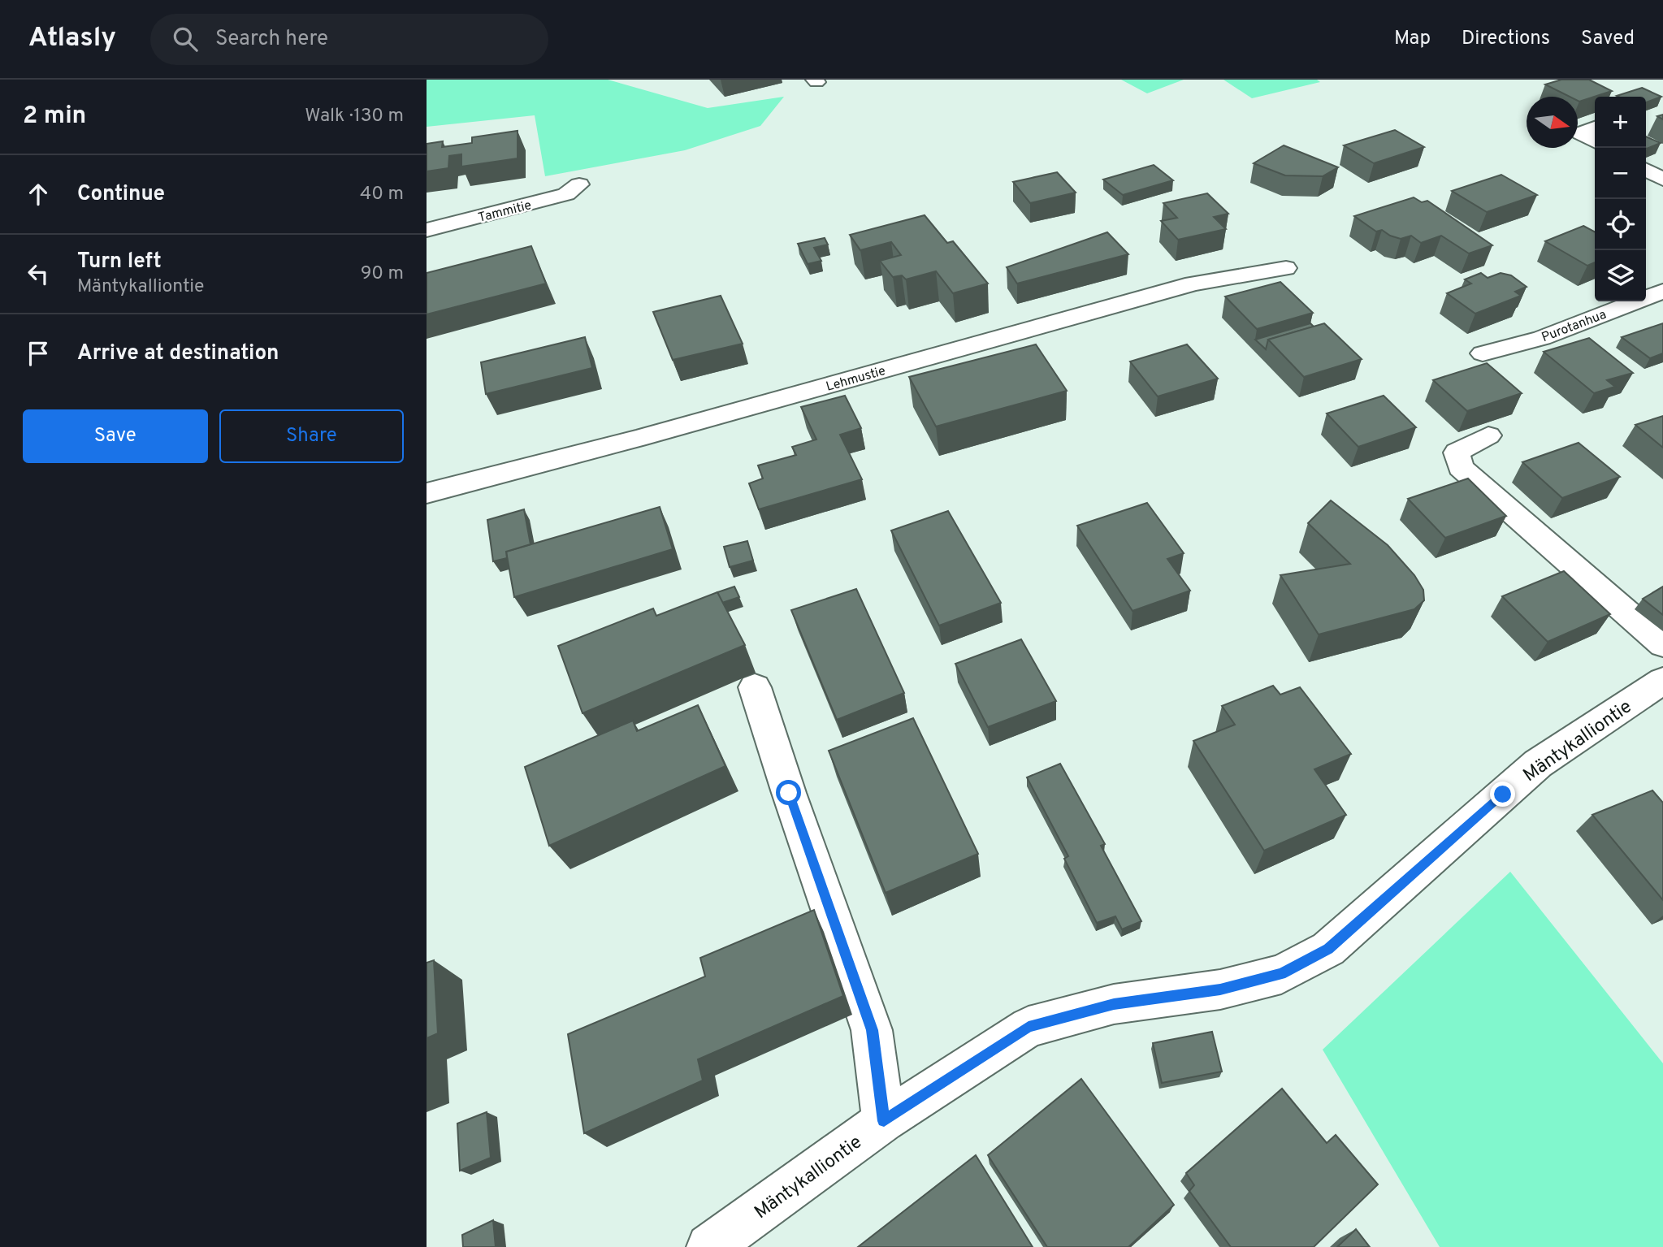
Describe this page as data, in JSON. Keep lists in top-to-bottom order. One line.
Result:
{"streets":{"street":["Tammitie","Purotanhua","Lehmustie","Mäntykalliontie"]},"north":"right","page":{"header":"Atlasly","search":"Search here","nav":["Map","Directions","Saved"],"heading":["2 min","Walk · 130 m"],"map_buttons":["+","−"],"list":[["Continue","40 m"],["Turn left","Mäntykalliontie","90 m"],"Arrive at destination"],"buttons":["Save","Share"]}}
